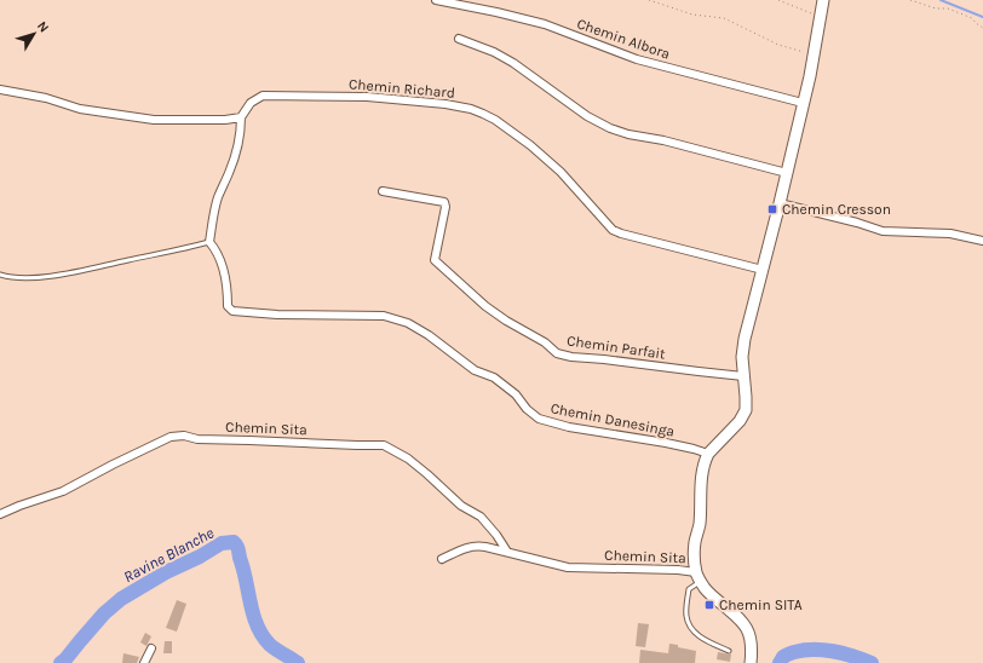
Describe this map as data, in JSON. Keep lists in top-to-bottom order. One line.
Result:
{"streets":{"street":["Chemin Albora","Chemin Richard","Chemin Parfait","Chemin Danesinga","Chemin Sita"]},"water":["Ravine Blanche"],"places":{"transit":["Chemin Cresson","Chemin SITA"]},"north":"top right"}
